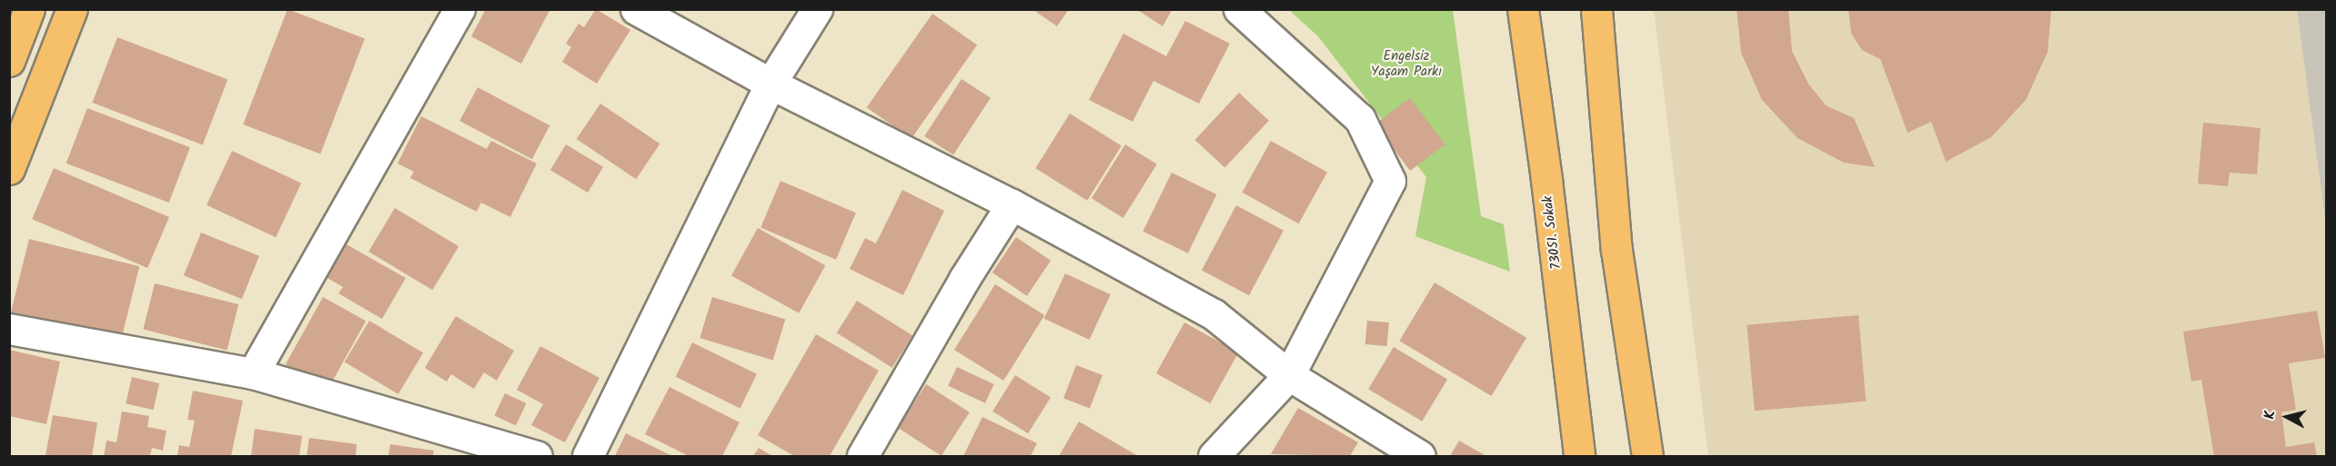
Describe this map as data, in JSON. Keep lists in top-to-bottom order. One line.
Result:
{"streets":{"main road":["73051. Sokak"]},"parks":["Engelsiz Yaşam Parkı"],"north":"left"}
